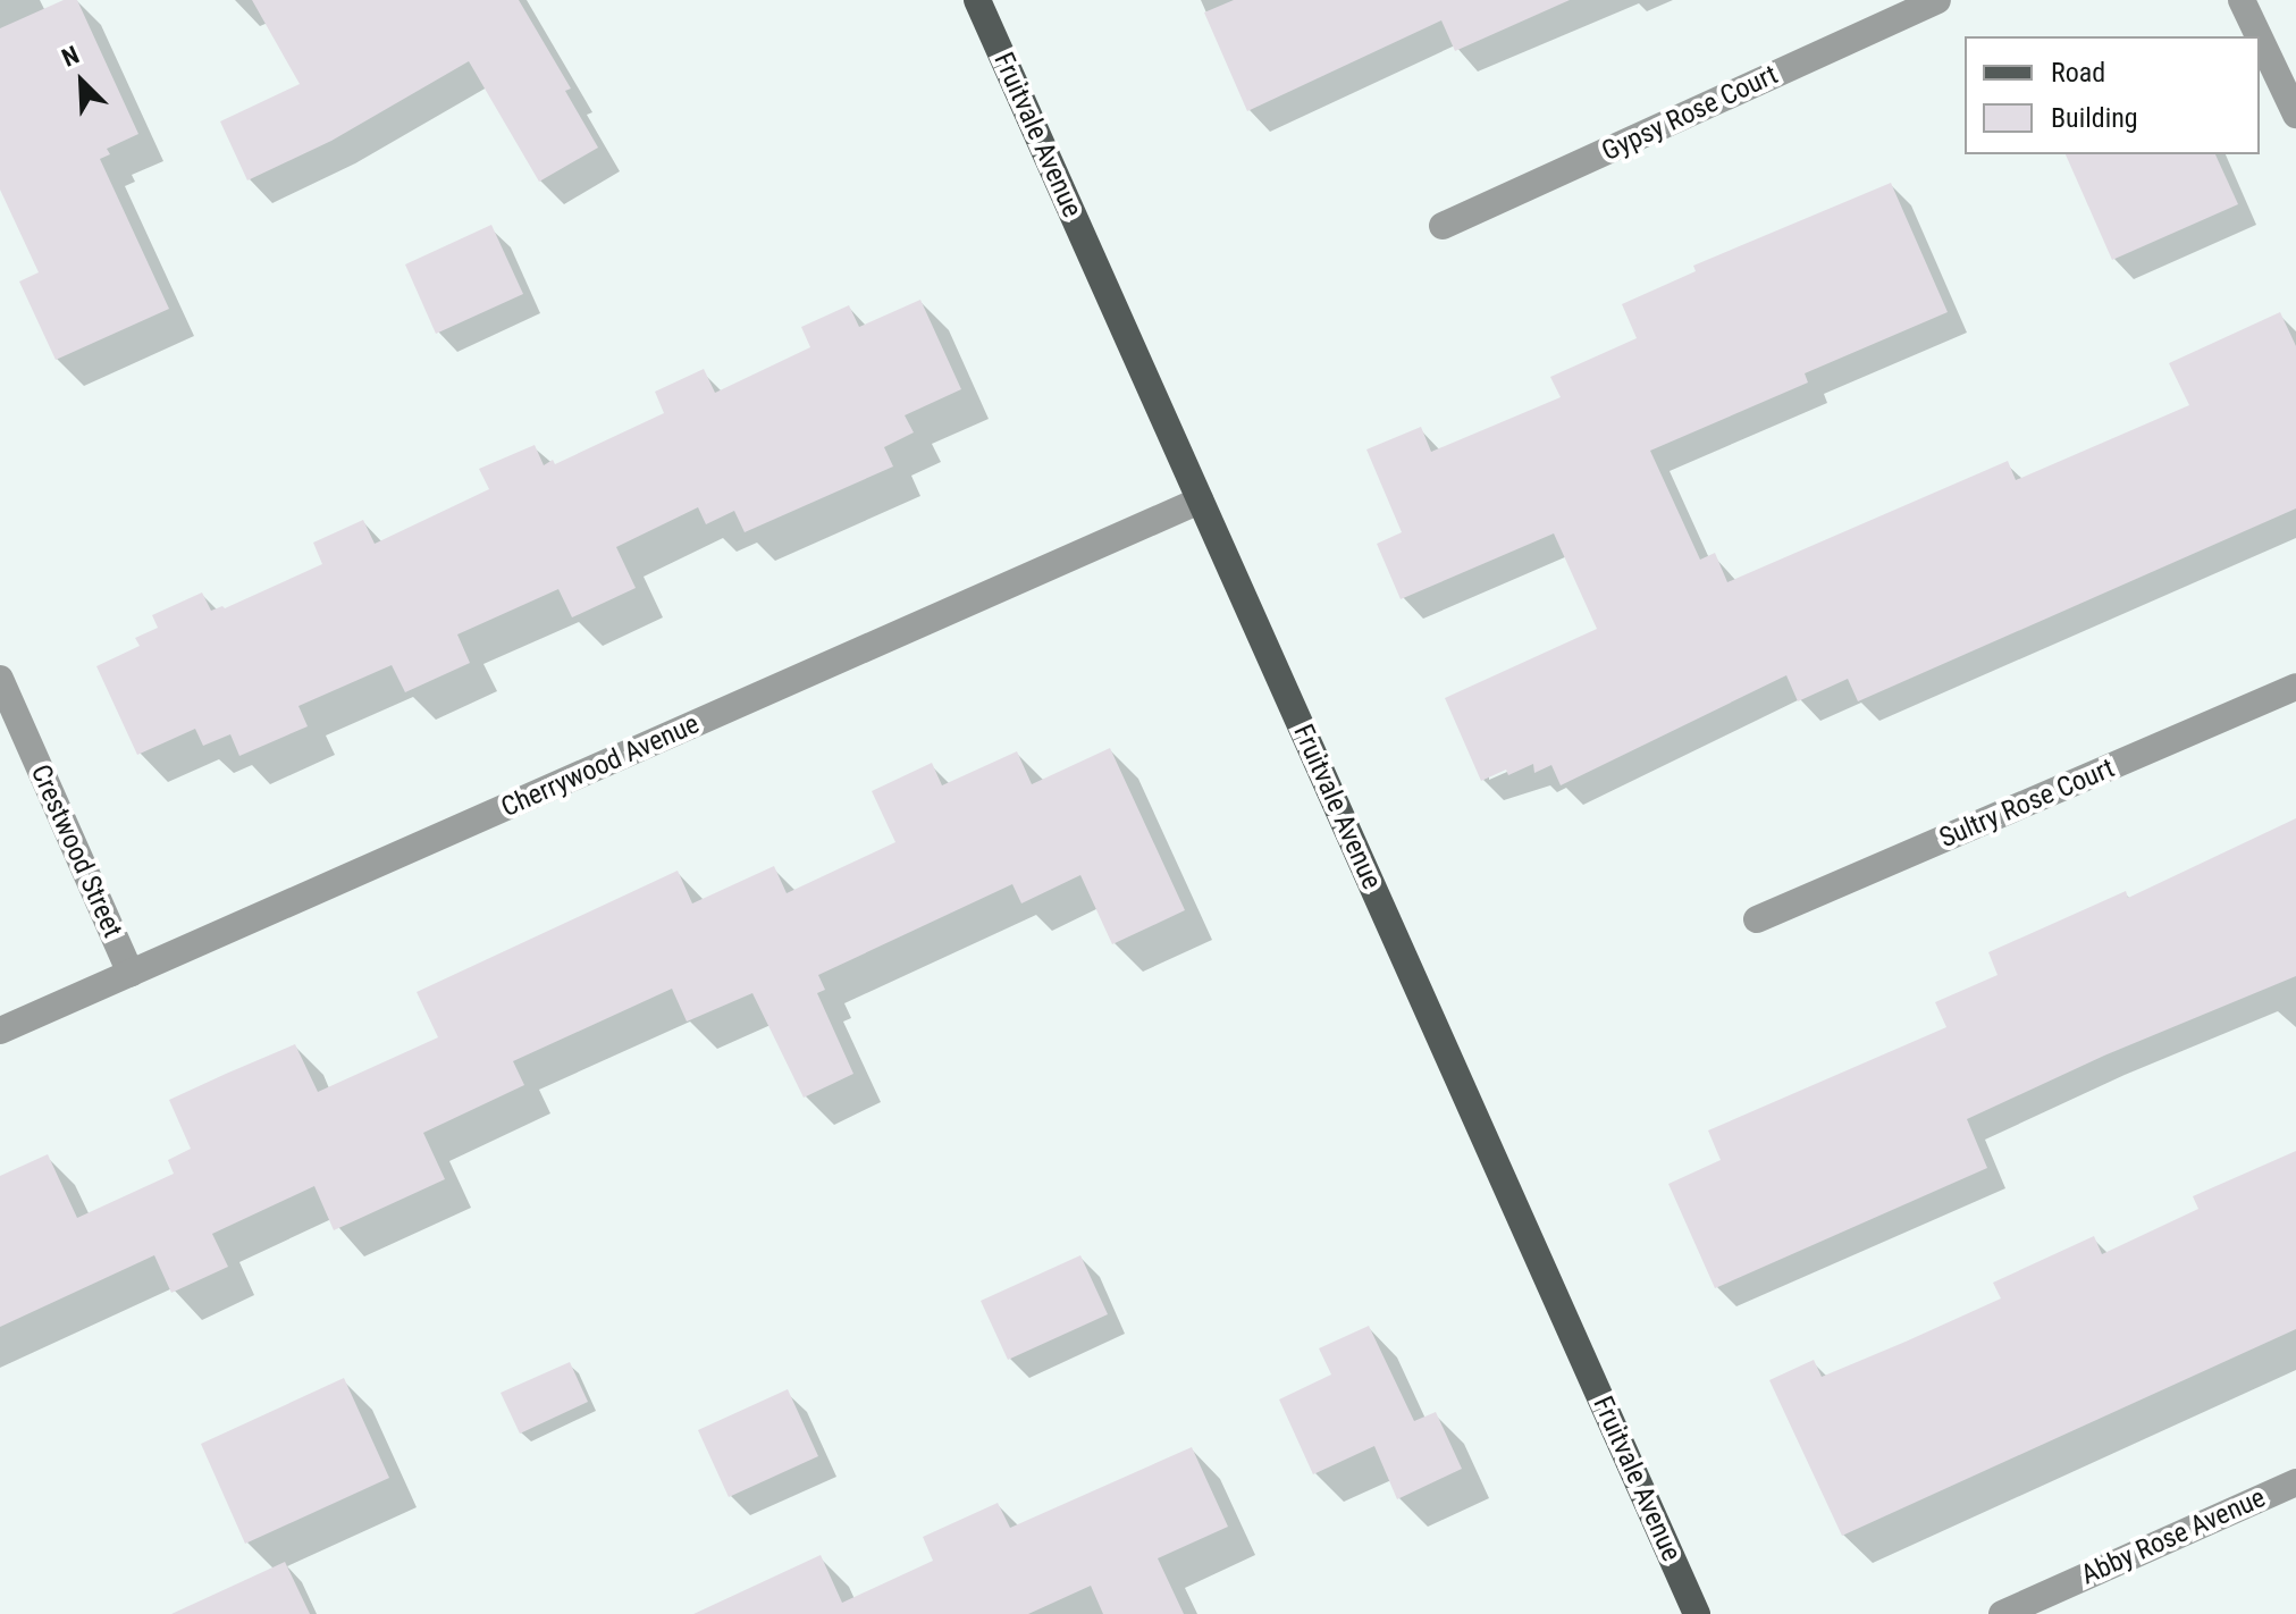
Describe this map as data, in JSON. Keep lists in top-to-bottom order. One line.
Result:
{"streets":{"main road":["Fruitvale Avenue"],"street":["Gypsy Rose Court","Cherrywood Avenue","Sultry Rose Court","Crestwood Street","Abby Rose Avenue"]},"crossings":[["Fruitvale Avenue","Cherrywood Avenue"],["Cherrywood Avenue","Crestwood Street"]],"legend":["Road","Building"],"north":"top left"}
